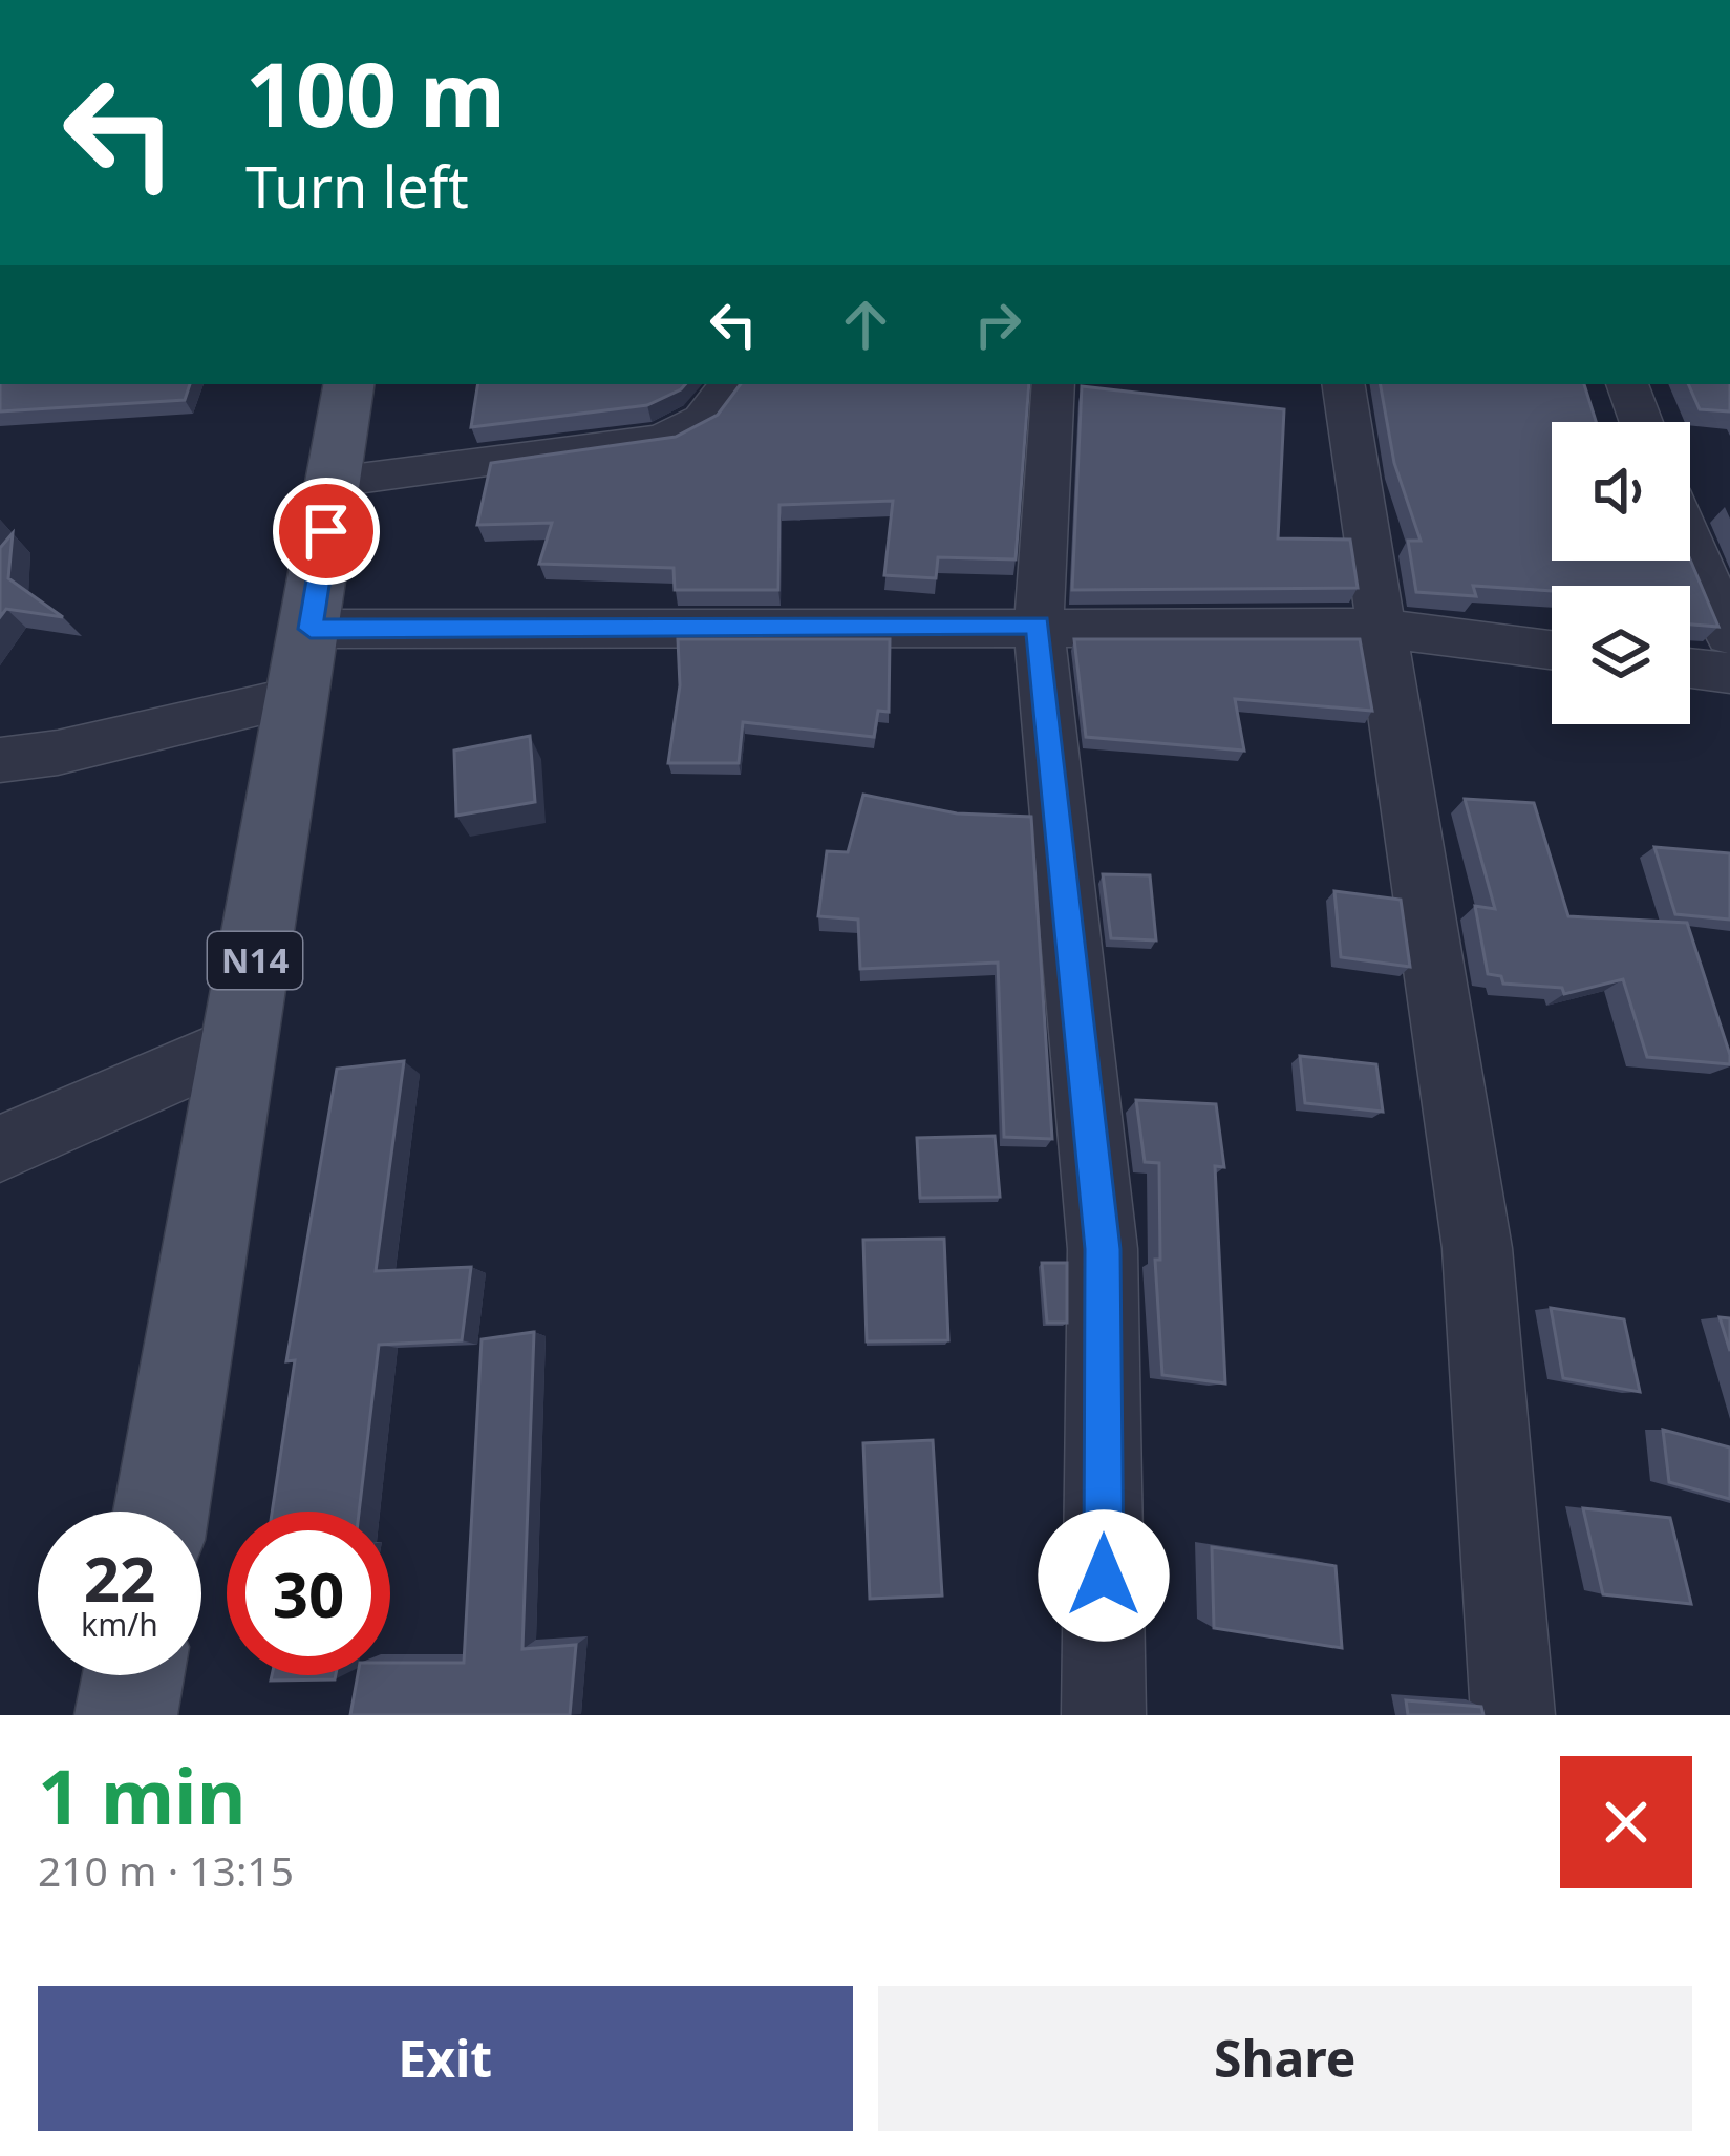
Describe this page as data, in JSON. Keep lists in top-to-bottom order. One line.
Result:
{"streets":{"main road":["N14"]},"page":{"turn":["100 m","Turn left"],"speed":"22 km/h","limit":"30","heading":["1 min","210 m · 13:15"],"buttons":["Exit","Share"]}}
